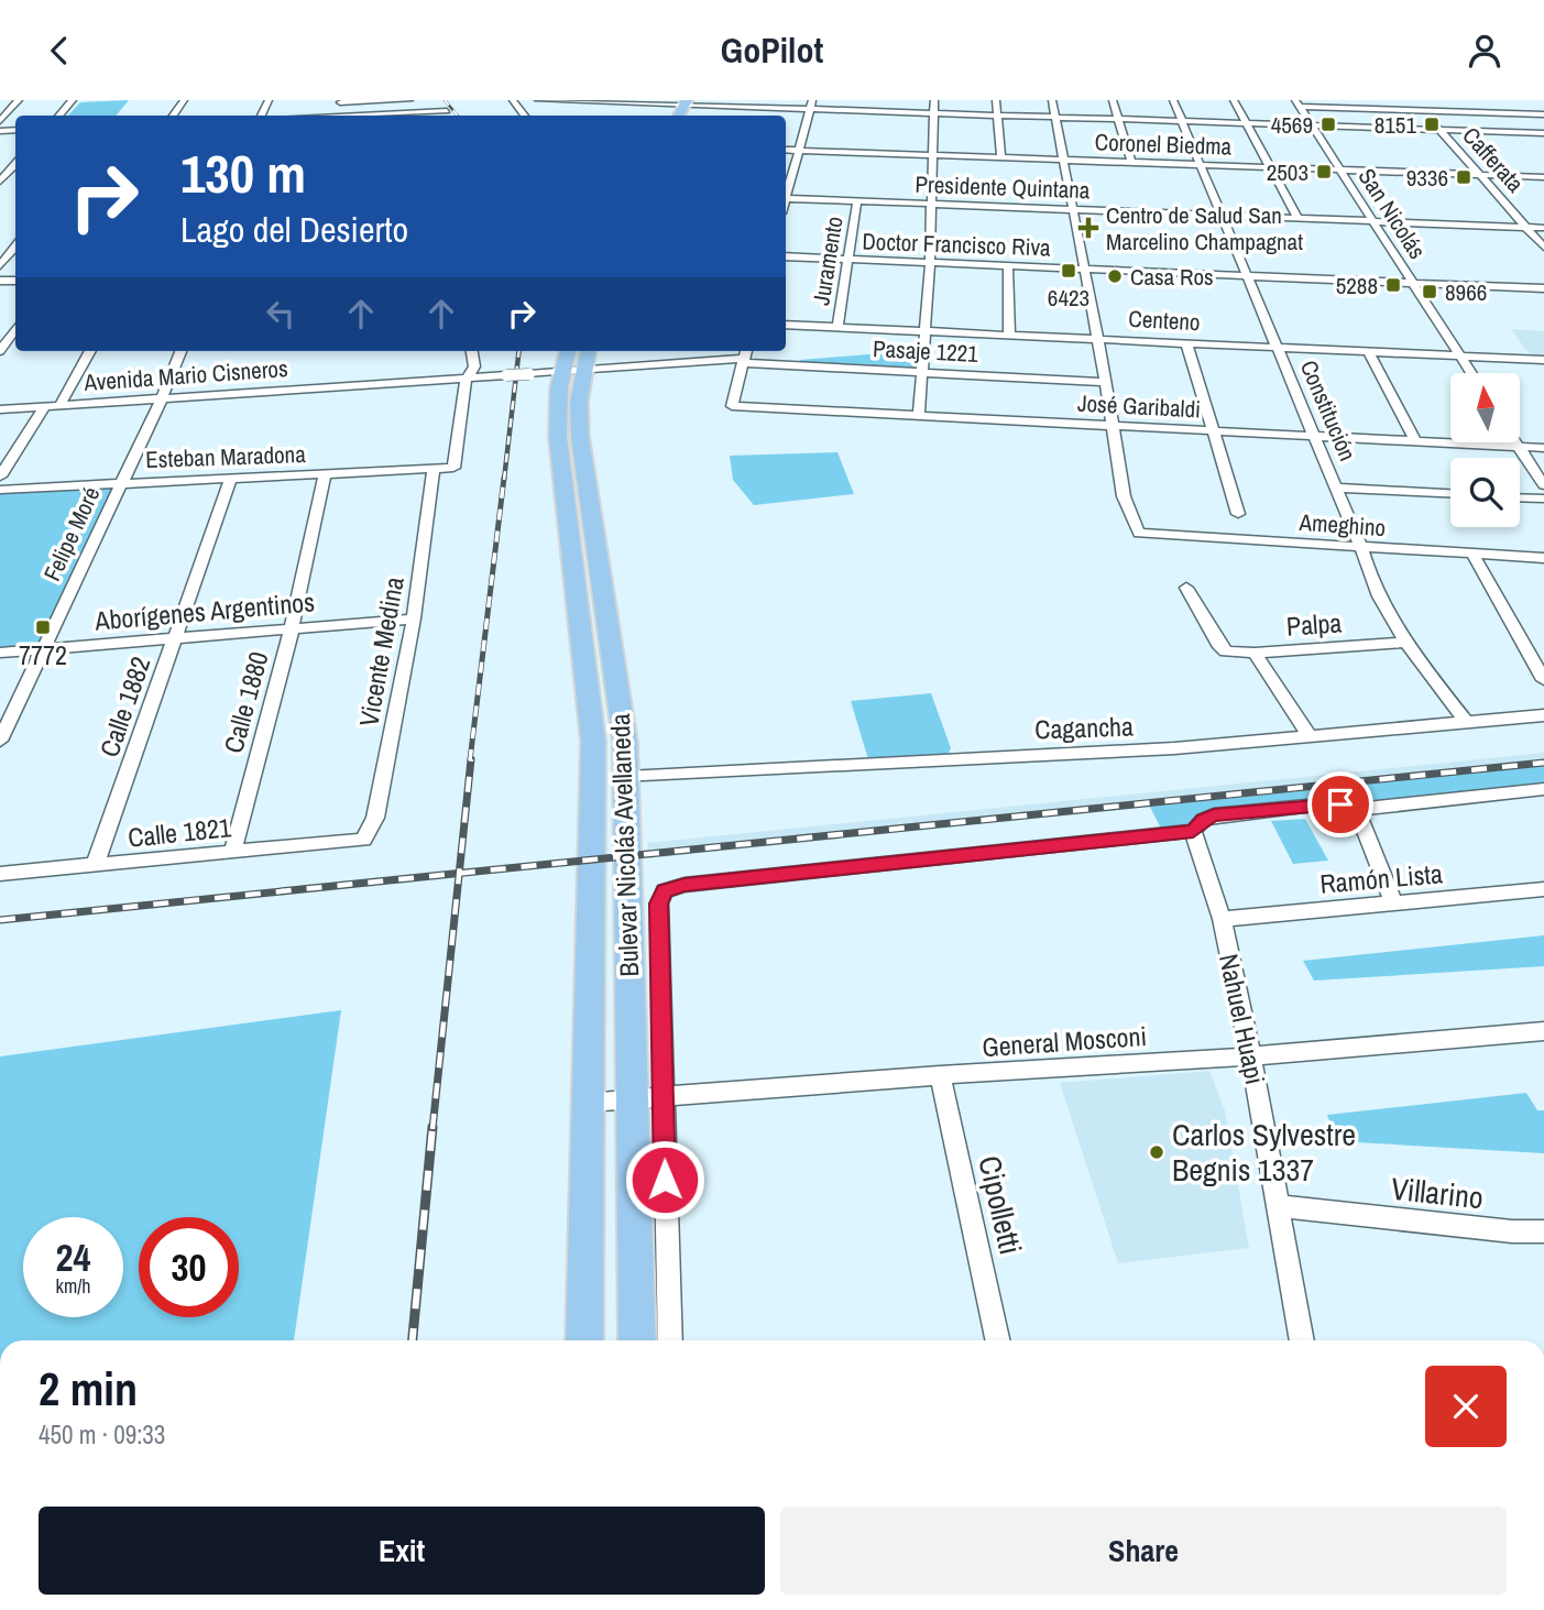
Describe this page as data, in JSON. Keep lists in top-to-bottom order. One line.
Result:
{"streets":{"main road":["Bulevar Nicolás Avellaneda"],"street":["Coronel Biedma","Cafferata","Presidente Quintana","San Nicolás","Doctor Francisco Riva","Juramento","Centeno","Pasaje 1221","Avenida Mario Cisneros","José Garibaldi","Constitución","Esteban Maradona","Ameghino","Felipe Moré","Aborígenes Argentinos","Palpa","Vicente Medina","Calle 1880","Calle 1882","Cagancha","Calle 1821","Ramón Lista","Nahuel Huapi","General Mosconi","Villarino","Cipolletti"]},"crossings":[["Coronel Biedma","Cafferata"],["Coronel Biedma","San Nicolás"],["Coronel Biedma","Constitución"],["Cafferata","Presidente Quintana"],["Presidente Quintana","San Nicolás"],["Presidente Quintana","Juramento"],["Presidente Quintana","Constitución"],["San Nicolás","Doctor Francisco Riva"],["San Nicolás","Centeno"],["Doctor Francisco Riva","Juramento"],["Doctor Francisco Riva","Constitución"],["Juramento","Centeno"],["Centeno","Constitución"],["Pasaje 1221","Avenida Mario Cisneros"],["Pasaje 1221","José Garibaldi"],["Avenida Mario Cisneros","José Garibaldi"],["Avenida Mario Cisneros","Esteban Maradona"],["Avenida Mario Cisneros","Felipe Moré"],["Avenida Mario Cisneros","Bulevar Nicolás Avellaneda"],["José Garibaldi","Constitución"],["José Garibaldi","Ameghino"],["Constitución","Ameghino"],["Constitución","Palpa"],["Constitución","Cagancha"],["Esteban Maradona","Felipe Moré"],["Esteban Maradona","Vicente Medina"],["Esteban Maradona","Calle 1880"],["Esteban Maradona","Calle 1882"],["Felipe Moré","Aborígenes Argentinos"],["Aborígenes Argentinos","Vicente Medina"],["Aborígenes Argentinos","Calle 1880"],["Aborígenes Argentinos","Calle 1882"],["Vicente Medina","Calle 1821"],["Calle 1880","Calle 1821"],["Calle 1882","Calle 1821"],["Cagancha","Bulevar Nicolás Avellaneda"],["Bulevar Nicolás Avellaneda","General Mosconi"],["Ramón Lista","Nahuel Huapi"],["Nahuel Huapi","General Mosconi"],["Nahuel Huapi","Villarino"],["General Mosconi","Cipolletti"]],"places":{"transit":["4569","8151","2503","9336","6423","5288","8966","7772"],"health":["Centro de Salud San Marcelino Champagnat"],"other":["Casa Ros","Carlos Sylvestre Begnis 1337"]},"north":"top","page":{"header":"GoPilot","turn":["130 m","Lago del Desierto"],"speed":"24 km/h","limit":"30","heading":["2 min","450 m · 09:33"],"buttons":["Exit","Share"]}}
